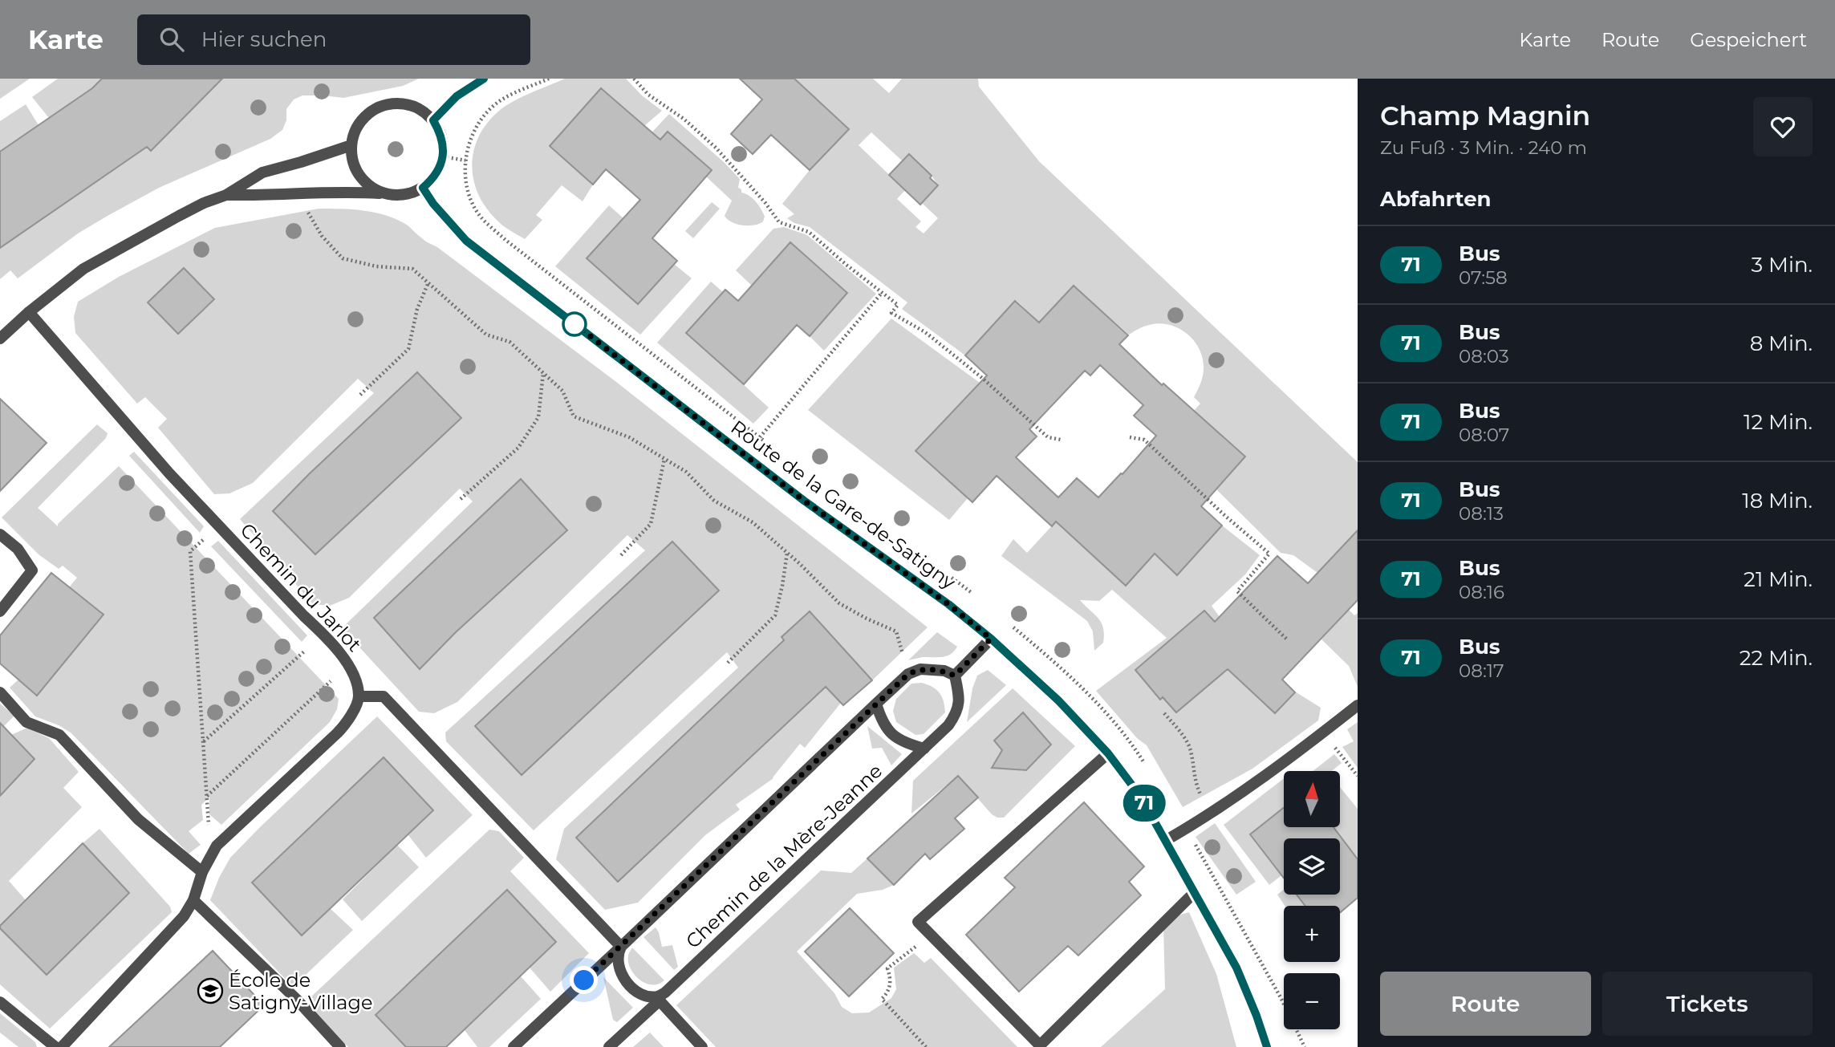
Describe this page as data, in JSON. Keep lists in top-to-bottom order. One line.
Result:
{"streets":{"street":["Route de la Gare-de-Satigny","Chemin du Jarlot","Chemin de la Mère-Jeanne"]},"places":{"school or university":["École de Satigny-Village"]},"lines":["bus line 71"],"north":"top","page":{"header":"Karte","search":"Hier suchen","nav":["Karte","Route","Gespeichert"],"on_map":"71","heading":[["Champ Magnin","Zu Fuß · 3 Min. · 240 m"],"Abfahrten"],"list":[{"mark":"71","name":"Bus","note":"07:58","value":"3 Min."},{"mark":"71","name":"Bus","note":"08:03","value":"8 Min."},{"mark":"71","name":"Bus","note":"08:07","value":"12 Min."},{"mark":"71","name":"Bus","note":"08:13","value":"18 Min."},{"mark":"71","name":"Bus","note":"08:16","value":"21 Min."},{"mark":"71","name":"Bus","note":"08:17","value":"22 Min."}],"map_buttons":["+","−"],"buttons":["Route","Tickets"]}}
